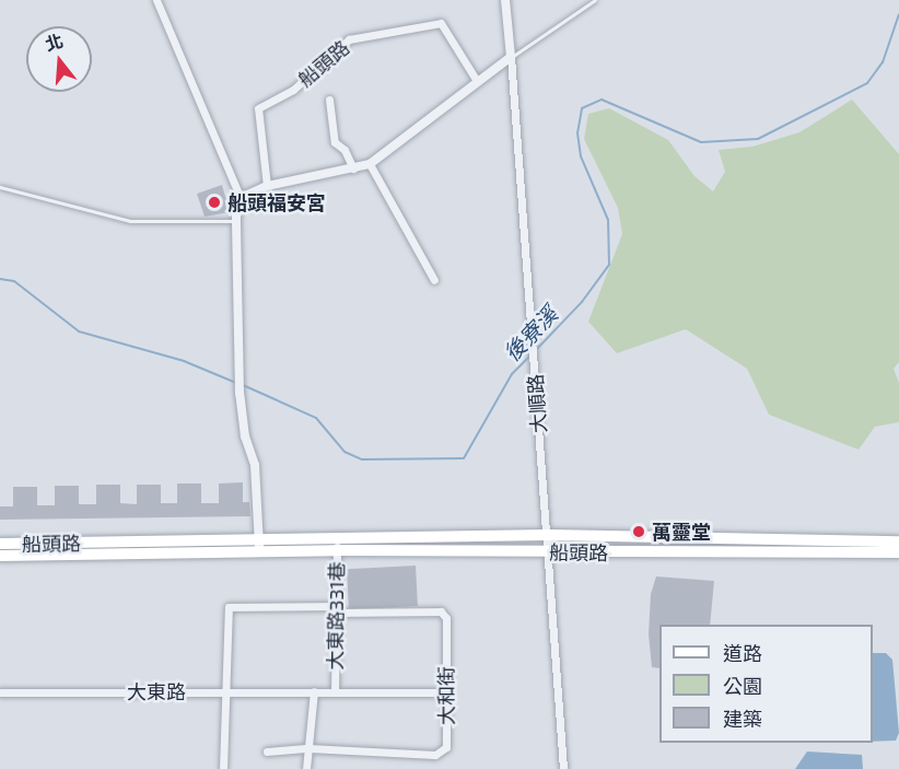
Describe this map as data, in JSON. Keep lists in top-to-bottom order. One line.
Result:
{"streets":{"main road":["船頭路"],"street":["大順路","大東路331巷","大東路","大和街"]},"crossings":[["船頭路","大順路"],["船頭路","大東路331巷"],["大東路331巷","大東路"],["大東路331巷","大和街"],["大東路","大和街"]],"water":["後寮溪"],"places":["船頭福安宮","萬靈堂"],"legend":["道路","公園","建築"],"north":"top"}
